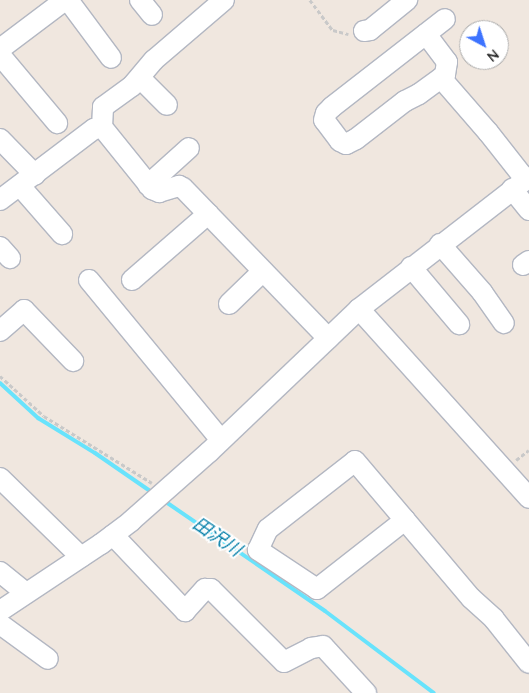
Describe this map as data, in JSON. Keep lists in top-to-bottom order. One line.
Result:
{"water":["田沢川"],"north":"bottom right"}
